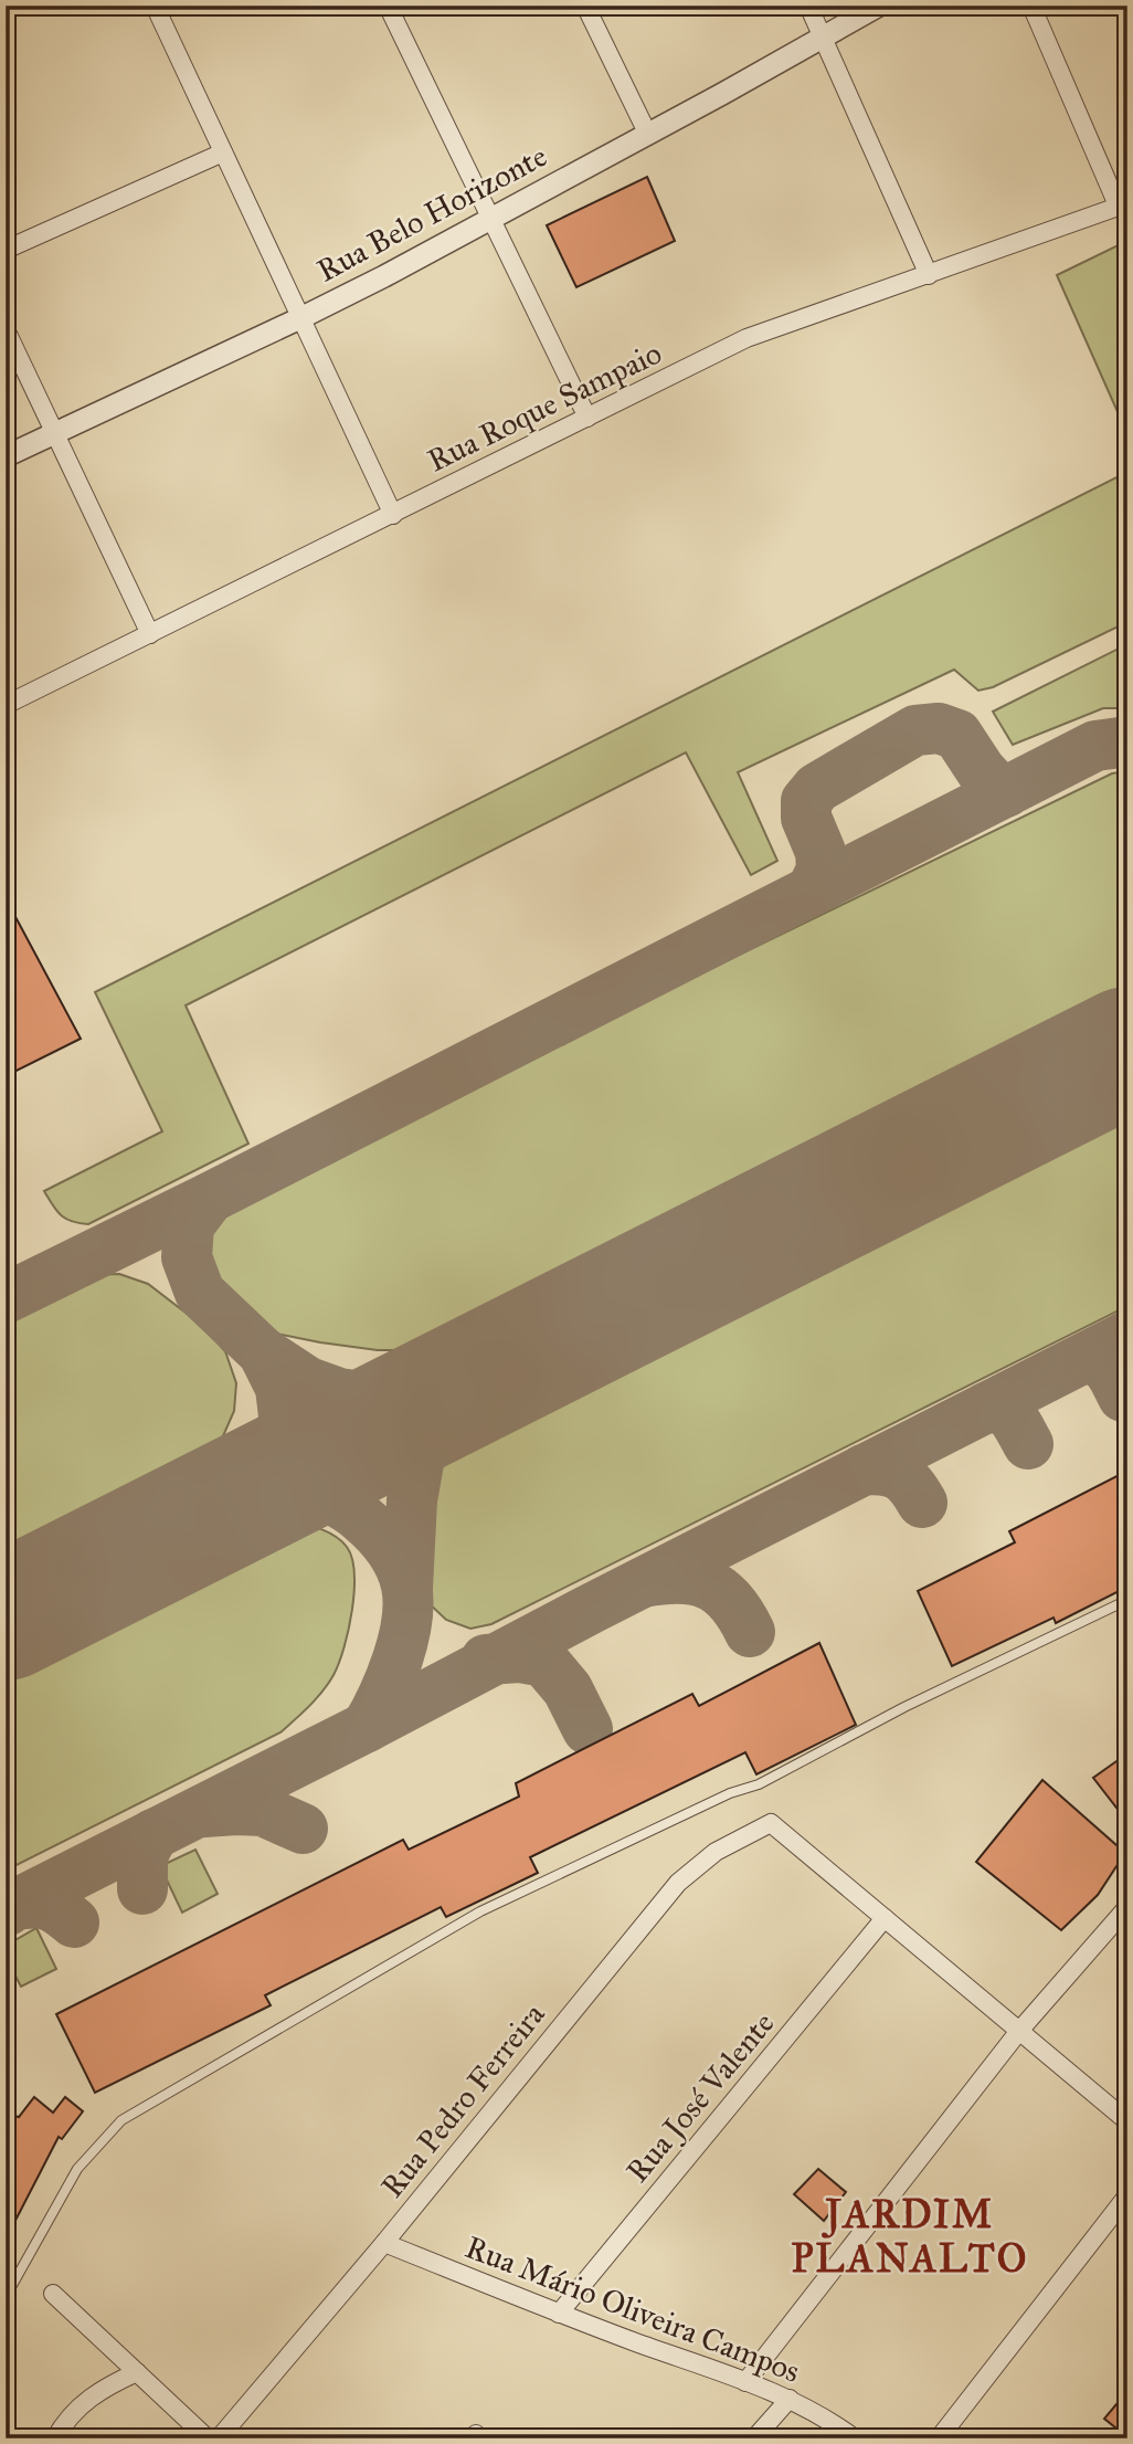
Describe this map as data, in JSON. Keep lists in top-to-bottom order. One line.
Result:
{"streets":{"street":["Rua Belo Horizonte","Rua Roque Sampaio","Rua José Valente","Rua Pedro Ferreira","Rua Mário Oliveira Campos"]},"crossings":[["Rua José Valente","Rua Pedro Ferreira"],["Rua José Valente","Rua Mário Oliveira Campos"],["Rua Pedro Ferreira","Rua Mário Oliveira Campos"]],"districts":["JARDIM PLANALTO"]}
